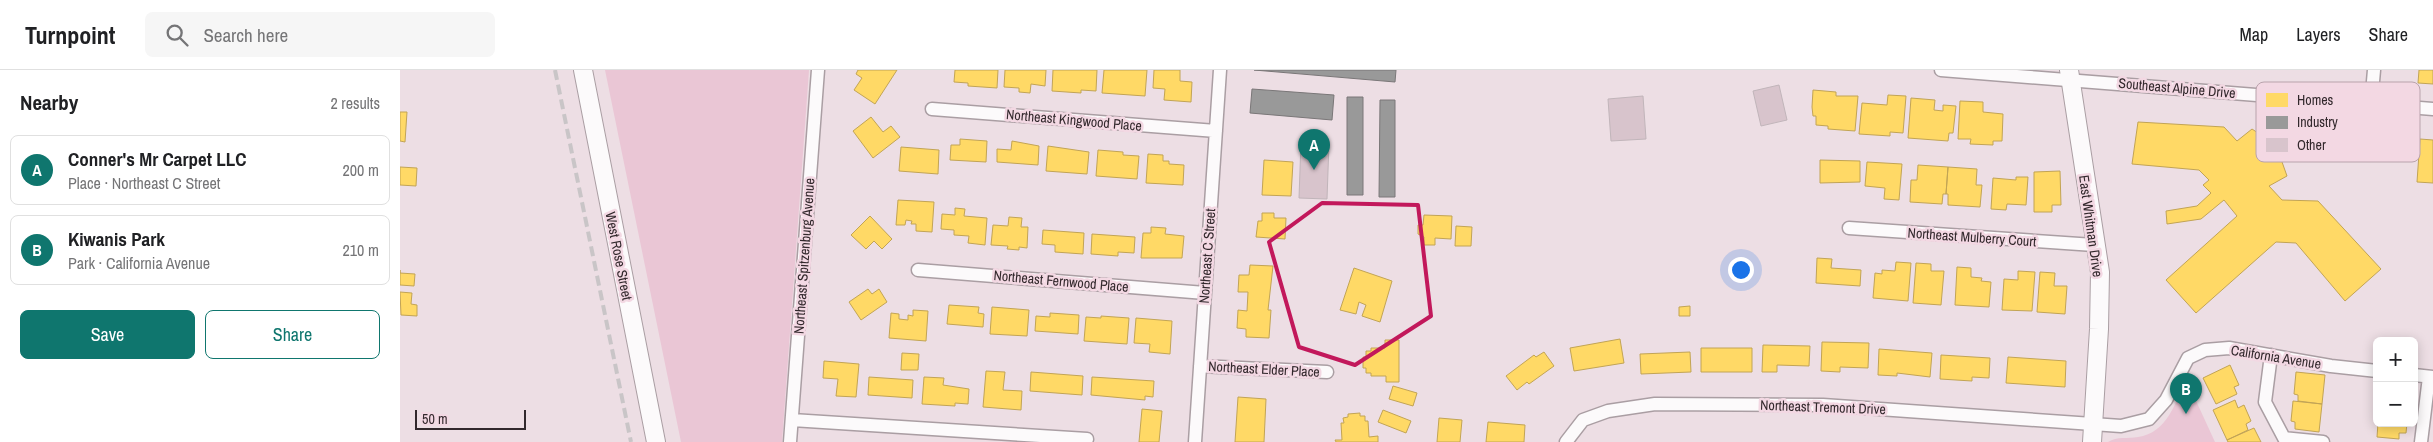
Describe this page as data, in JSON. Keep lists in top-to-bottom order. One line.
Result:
{"streets":{"main road":["East Whitman Drive","West Rose Street"],"street":["Southeast Alpine Drive","Northeast Kingwood Place","Northeast Mulberry Court","Northeast Spitzenburg Avenue","Northeast C Street","Northeast Fernwood Place","California Avenue","Northeast Elder Place","Northeast Tremont Drive"]},"crossings":[["Southeast Alpine Drive","East Whitman Drive"],["Northeast Kingwood Place","Northeast C Street"],["East Whitman Drive","Northeast Mulberry Court"],["East Whitman Drive","California Avenue"],["East Whitman Drive","Northeast Tremont Drive"],["Northeast C Street","Northeast Fernwood Place"],["Northeast C Street","Northeast Elder Place"],["California Avenue","Northeast Tremont Drive"]],"legend":["Homes","Industry","Other"],"scale_bar":"50 m","page":{"header":"Turnpoint","search":"Search here","nav":["Map","Layers","Share"],"heading":["Nearby","2 results"],"pins":["A","B"],"list":[{"mark":"A","name":"Conner's Mr Carpet LLC","note":"Place · Northeast C Street","value":"200 m"},{"mark":"B","name":"Kiwanis Park","note":"Park · California Avenue","value":"210 m"}],"buttons":["Save","Share"],"map_buttons":["+","−"],"scale":"50 m"}}
